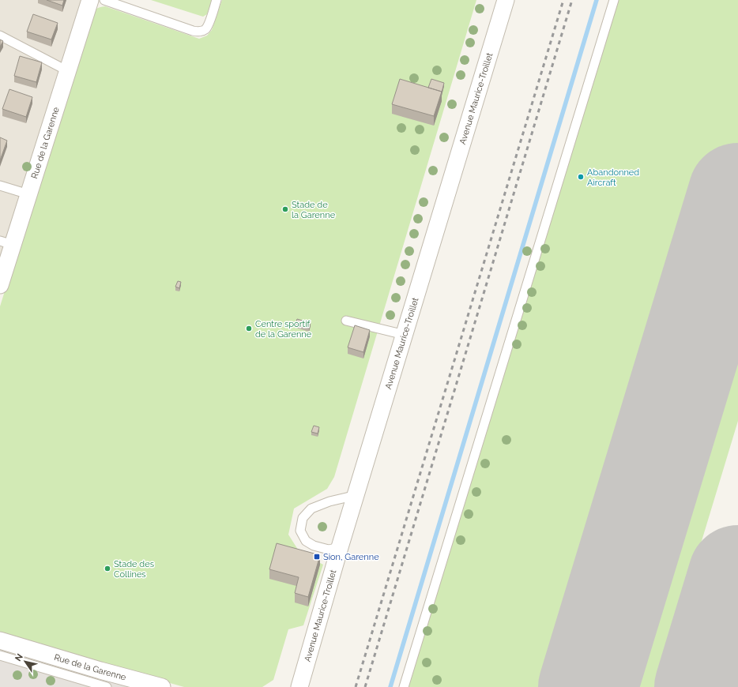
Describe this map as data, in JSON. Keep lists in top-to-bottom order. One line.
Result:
{"streets":{"street":["Avenue Maurice-Troillet","Rue de la Garenne"]},"places":{"other":["Abandonned Aircraft","Stade de la Garenne","Centre sportif de la Garenne","Stade des Collines"],"transit":["Sion, Garenne"]},"north":"top left"}
